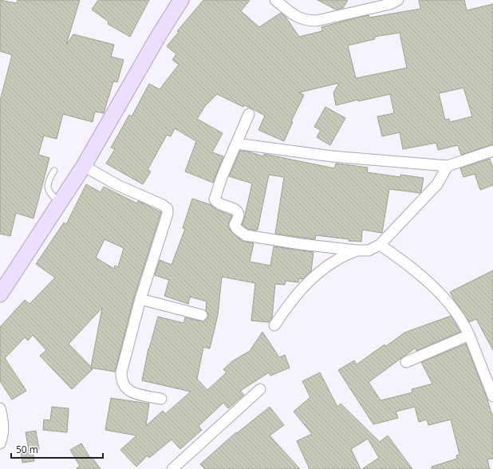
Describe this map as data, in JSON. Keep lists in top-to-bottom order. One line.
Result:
{"scale_bar":"50 m"}
